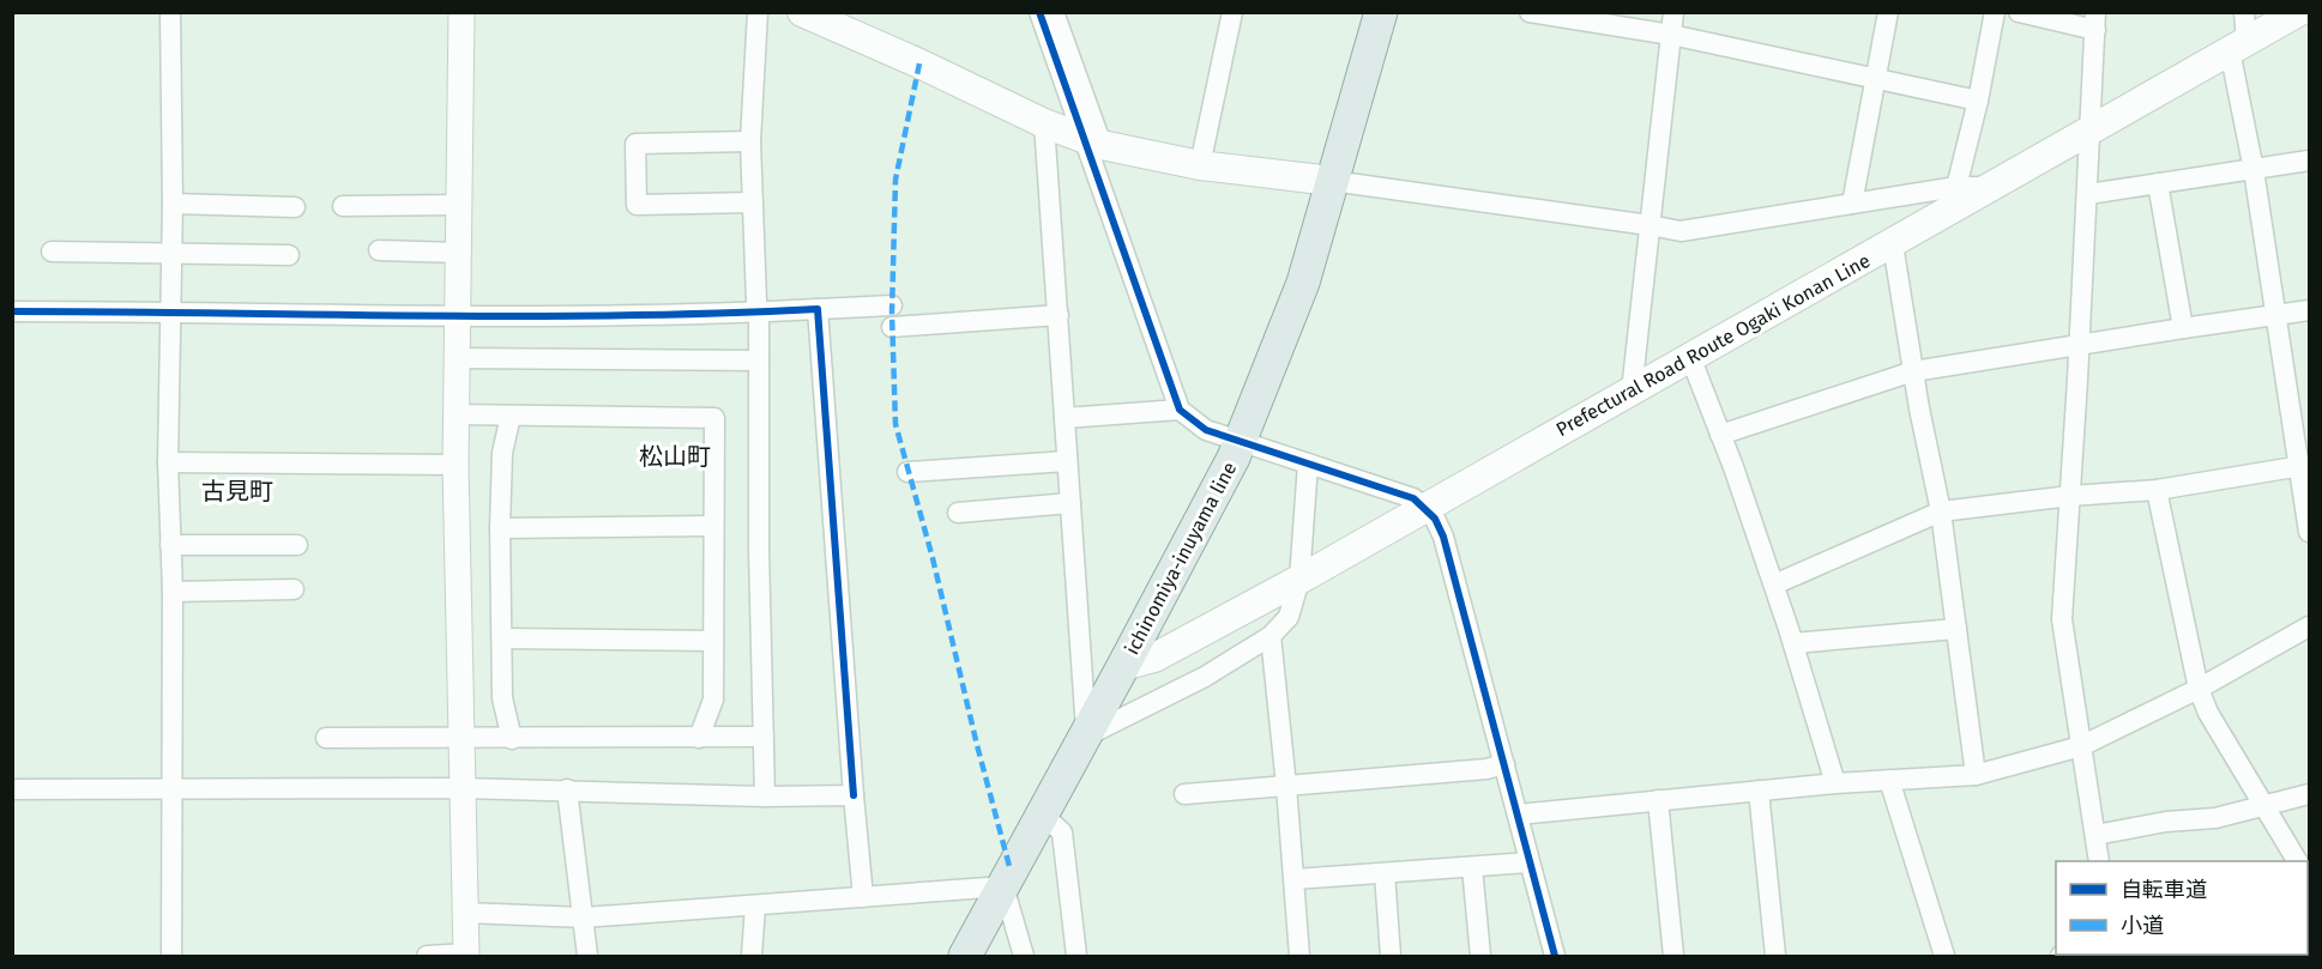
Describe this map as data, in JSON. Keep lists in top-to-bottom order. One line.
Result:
{"streets":{"main road":["Prefectural Road Route Ogaki Konan Line","ichinomiya-inuyama line"]},"crossings":[["Prefectural Road Route Ogaki Konan Line","ichinomiya-inuyama line"]],"districts":["松山町","古見町"],"legend":["自転車道","小道"]}
